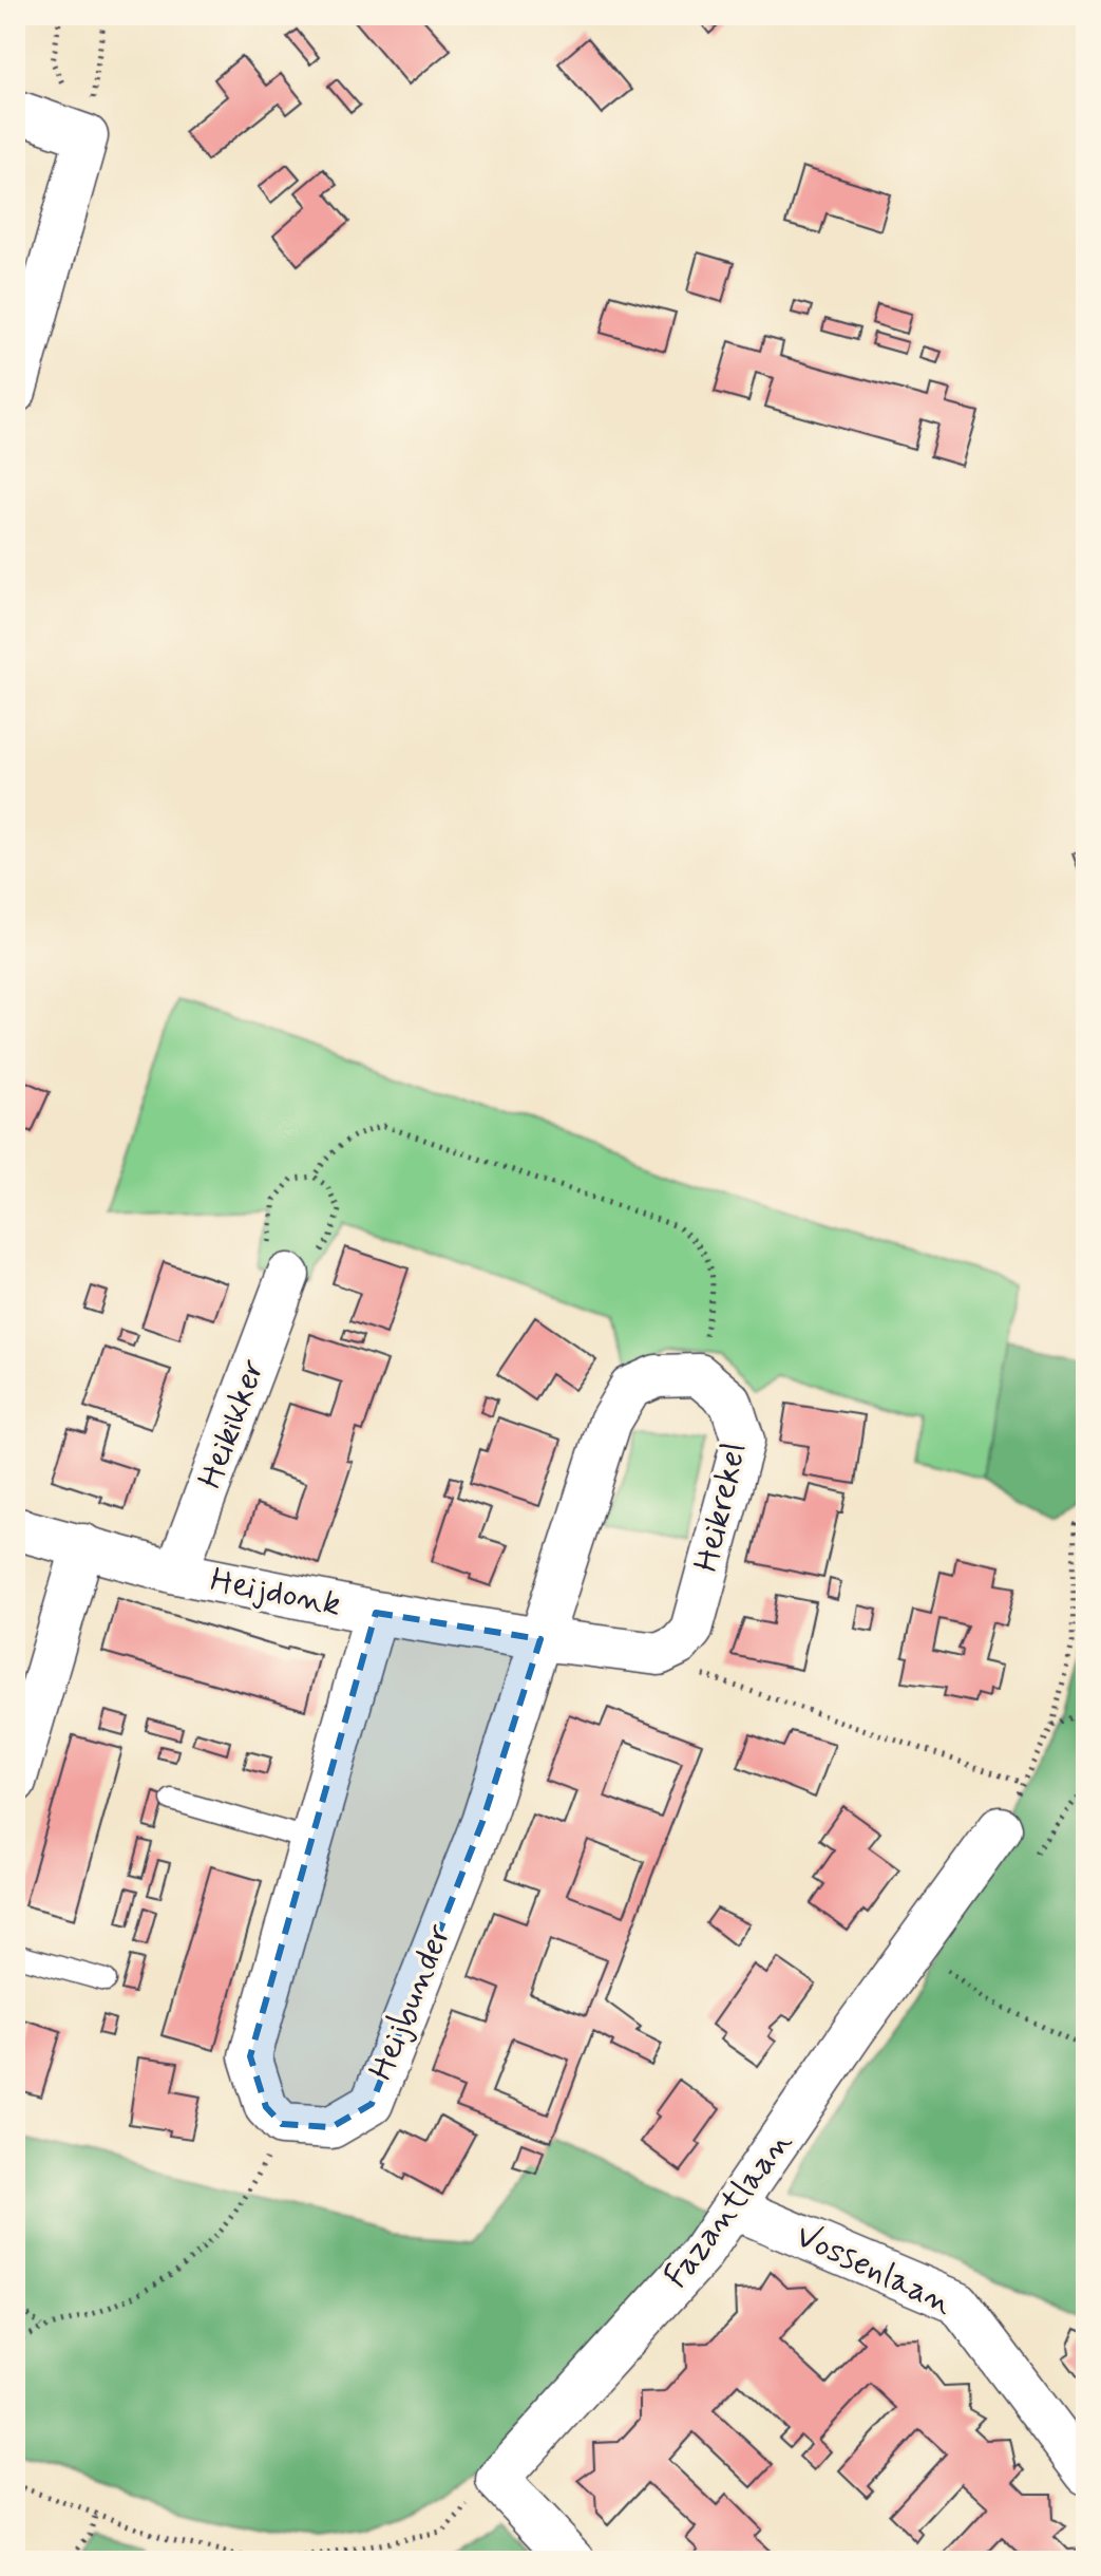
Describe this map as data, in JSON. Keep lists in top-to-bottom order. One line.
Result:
{"streets":{"street":["Heikikker","Heikrekel","Heijdonk","Heijbunder","Fazantlaan","Vossenlaan"]},"crossings":[["Heikikker","Heijdonk"],["Heijdonk","Heijbunder"],["Fazantlaan","Vossenlaan"]]}
